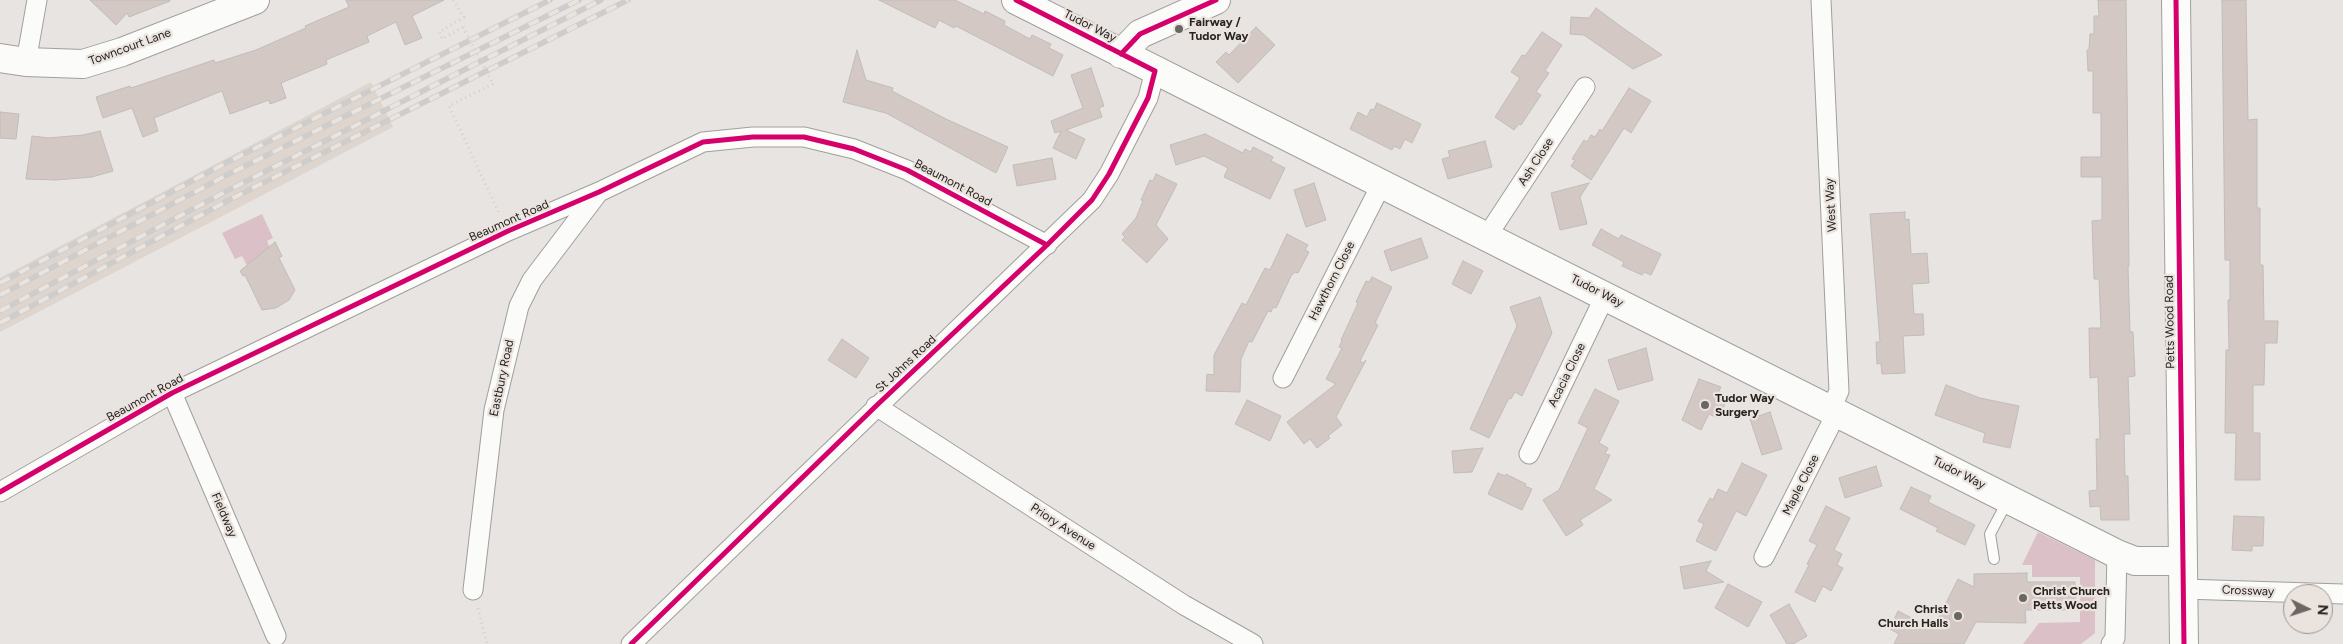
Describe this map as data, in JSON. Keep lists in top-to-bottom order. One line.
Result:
{"streets":{"street":["Tudor Way","Towncourt Lane","Ash Close","Beaumont Road","West Way","Hawthorn Close","Petts Wood Road","St Johns Road","Acacia Close","Eastbury Road","Maple Close","Fieldway","Priory Avenue","Crossway"]},"crossings":[["Tudor Way","Ash Close"],["Tudor Way","West Way"],["Tudor Way","Hawthorn Close"],["Tudor Way","Petts Wood Road"],["Tudor Way","St Johns Road"],["Tudor Way","Acacia Close"],["Tudor Way","Maple Close"],["Beaumont Road","St Johns Road"],["Beaumont Road","Eastbury Road"],["Beaumont Road","Fieldway"],["West Way","Maple Close"],["Petts Wood Road","Crossway"],["St Johns Road","Priory Avenue"]],"places":["Fairway / Tudor Way","Tudor Way Surgery","Christ Church Petts Wood","Christ Church Halls"],"north":"right"}
